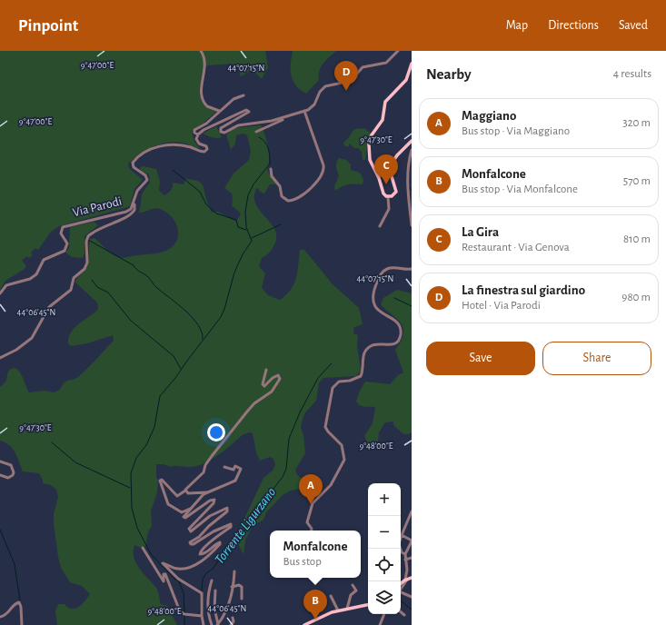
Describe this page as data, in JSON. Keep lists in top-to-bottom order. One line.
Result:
{"streets":{"street":["Via Parodi"]},"water":["Torrente Ligurzano"],"page":{"header":"Pinpoint","nav":["Map","Directions","Saved"],"heading":["Nearby","4 results"],"pins":["D","C","A","B"],"list":[{"mark":"A","name":"Maggiano","note":"Bus stop · Via Maggiano","value":"320 m"},{"mark":"B","name":"Monfalcone","note":"Bus stop · Via Monfalcone","value":"570 m"},{"mark":"C","name":"La Gira","note":"Restaurant · Via Genova","value":"810 m"},{"mark":"D","name":"La finestra sul giardino","note":"Hotel · Via Parodi","value":"980 m"}],"buttons":["Save","Share"],"map_buttons":["+","−"],"popup":["Monfalcone","Bus stop"]},"coordinates":["9°47'00\"E","44°07'15\"N","9°47'30\"E","44°06'45\"N","9°48'00\"E"]}
